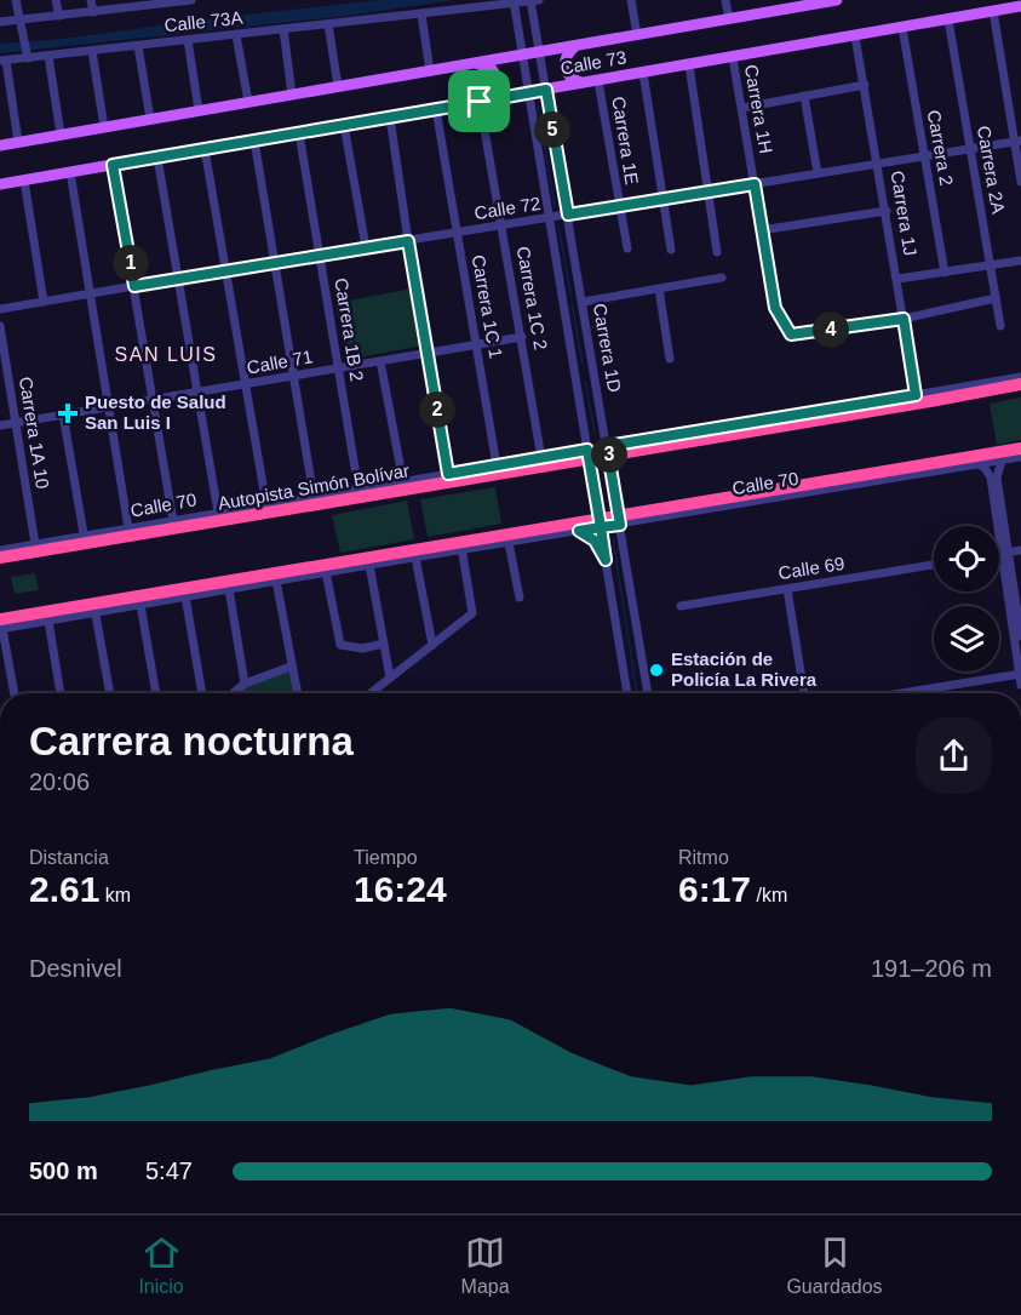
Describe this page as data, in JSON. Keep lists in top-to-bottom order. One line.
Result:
{"streets":{"highway":["Autopista Simón Bolívar"],"main road":["Calle 73"],"street":["Calle 73A","Carrera 1H","Carrera 1E","Carrera 2","Carrera 2A","Calle 72","Carrera 1J","Carrera 1C 2","Carrera 1C 1","Carrera 1B 2","Carrera 1D","Calle 71","Carrera 1A 10","Calle 70","Calle 69"]},"crossings":[["Calle 73A","Carrera 1D"],["Calle 73","Carrera 1H"],["Calle 73","Carrera 1E"],["Calle 73","Carrera 2"],["Calle 73","Carrera 2A"],["Calle 73","Carrera 1J"],["Calle 73","Carrera 1C 2"],["Calle 73","Carrera 1C 1"],["Calle 73","Carrera 1B 2"],["Calle 73","Carrera 1D"],["Carrera 1H","Calle 72"],["Carrera 1H","Carrera 1J"],["Carrera 1E","Calle 72"],["Carrera 2","Calle 72"],["Carrera 2A","Calle 72"],["Calle 72","Carrera 1J"],["Calle 72","Carrera 1C 2"],["Calle 72","Carrera 1C 1"],["Calle 72","Carrera 1B 2"],["Calle 72","Carrera 1D"],["Carrera 1C 2","Calle 71"],["Carrera 1C 2","Calle 70"],["Carrera 1C 1","Calle 71"],["Carrera 1C 1","Calle 70"],["Carrera 1B 2","Calle 71"],["Carrera 1B 2","Calle 70"],["Carrera 1D","Calle 70"],["Carrera 1D","Autopista Simón Bolívar"],["Calle 71","Carrera 1A 10"],["Carrera 1A 10","Calle 70"],["Calle 70","Autopista Simón Bolívar"]],"districts":["SAN LUIS"],"places":{"health":["Puesto de Salud San Luis I"],"other":["Estación de Policía La Rivera"]},"page":{"pins":["5","1","4","2","3"],"heading":["Carrera nocturna","20:06"],"stats":[["Distancia","2.61 km"],["Tiempo","16:24"],["Ritmo","6:17 /km"]],"chart":["Desnivel","191–206 m"],"list":[{"name":"500 m","note":"5:47"}],"tabs":["Inicio","Mapa","Guardados"]}}
